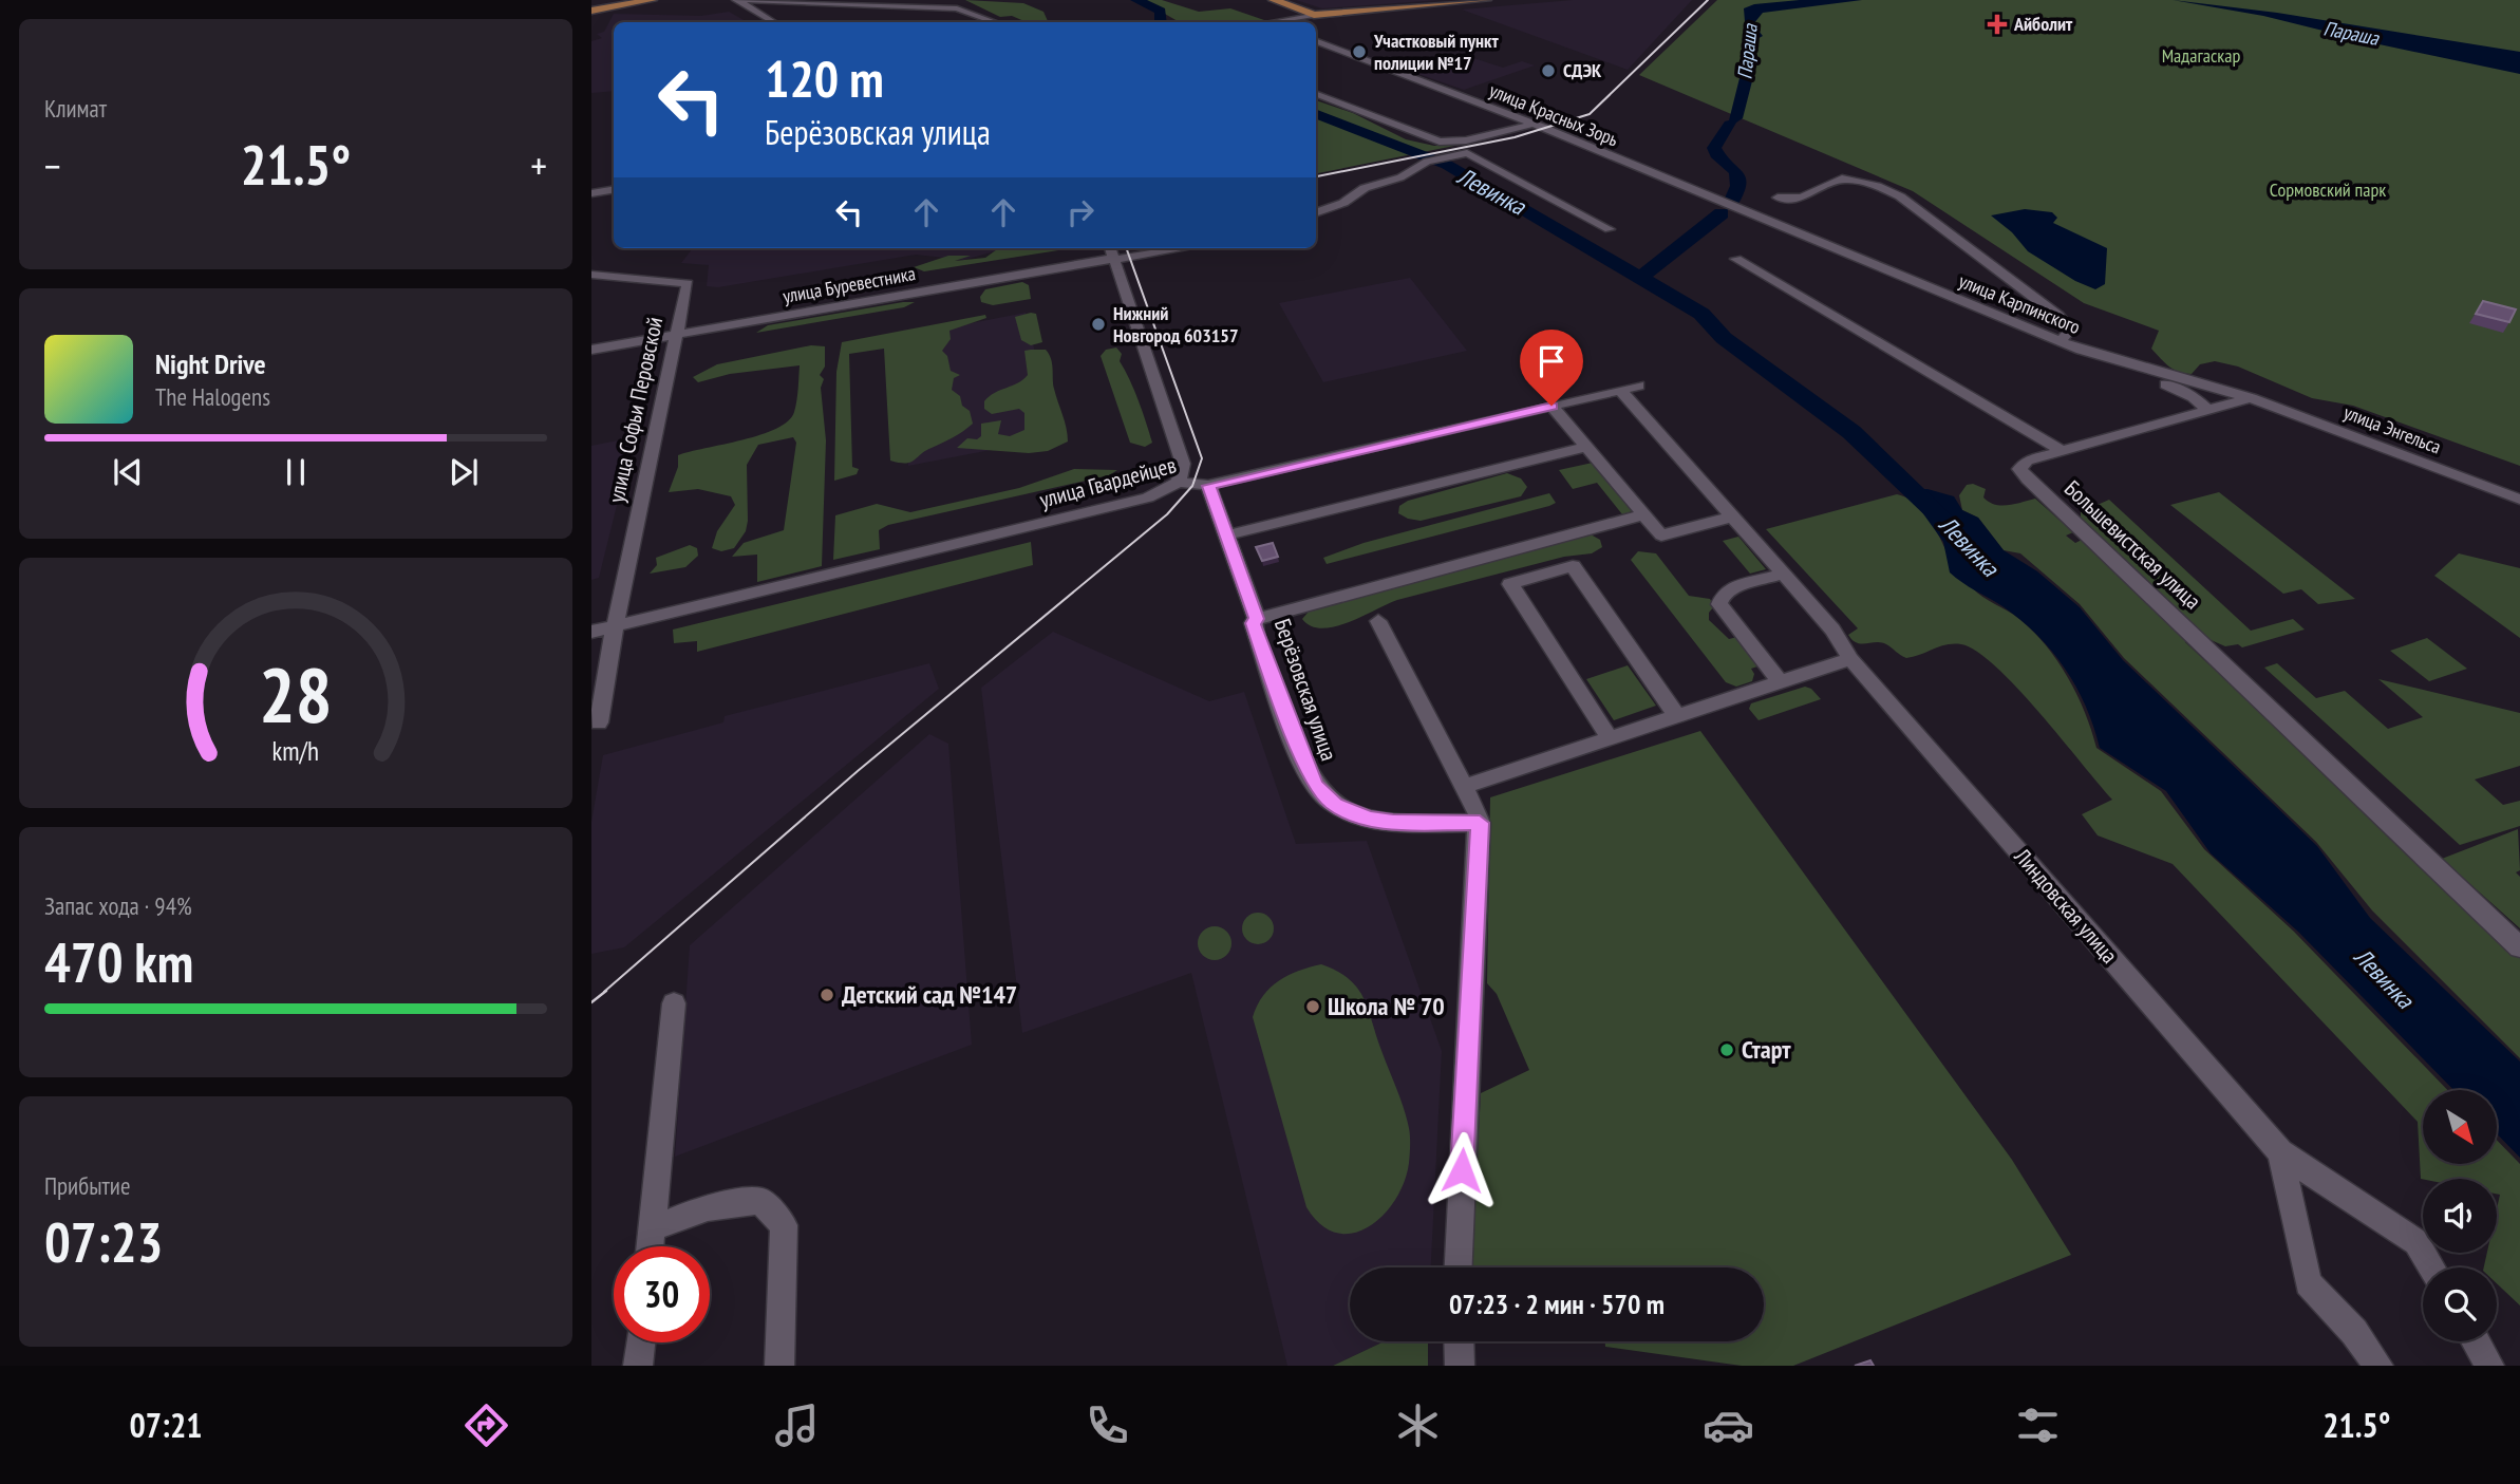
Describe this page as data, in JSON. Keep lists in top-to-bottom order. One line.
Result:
{"streets":{"street":["улица Красных Зорь","улица Буревестника","улица Карпинского","улица Софьи Перовской","улица Энгельса","улица Гвардейцев","Большевистская улица","Берёзовская улица","Линдовская улица"]},"crossings":[["улица Красных Зорь","улица Карпинского"],["улица Буревестника","улица Софьи Перовской"],["улица Карпинского","улица Энгельса"],["улица Софьи Перовской","улица Гвардейцев"],["улица Гвардейцев","Берёзовская улица"],["улица Гвардейцев","Линдовская улица"],["Берёзовская улица","Линдовская улица"]],"water":["Параша","Левинка"],"parks":["Мадагаскар","Сормовский парк"],"places":{"health":["Айболит"],"other":["Участковый пункт полиции №17","СДЭК","Нижний Новгород 603157","Детский сад №147","Школа № 70","Старт"]},"north":"bottom right","page":{"tile":["Климат",["Запас хода · 94%","470 km"],["Прибытие","07:23"]],"turn":["120 m","Берёзовская улица"],"heat":["−","21.5°","+"],"song":["Night Drive","The Halogens"],"limit":"30","trip":"07:23 · 2 мин · 570 m","tabs":["07:21","21.5°"],"gauge":["28","km/h"]}}
